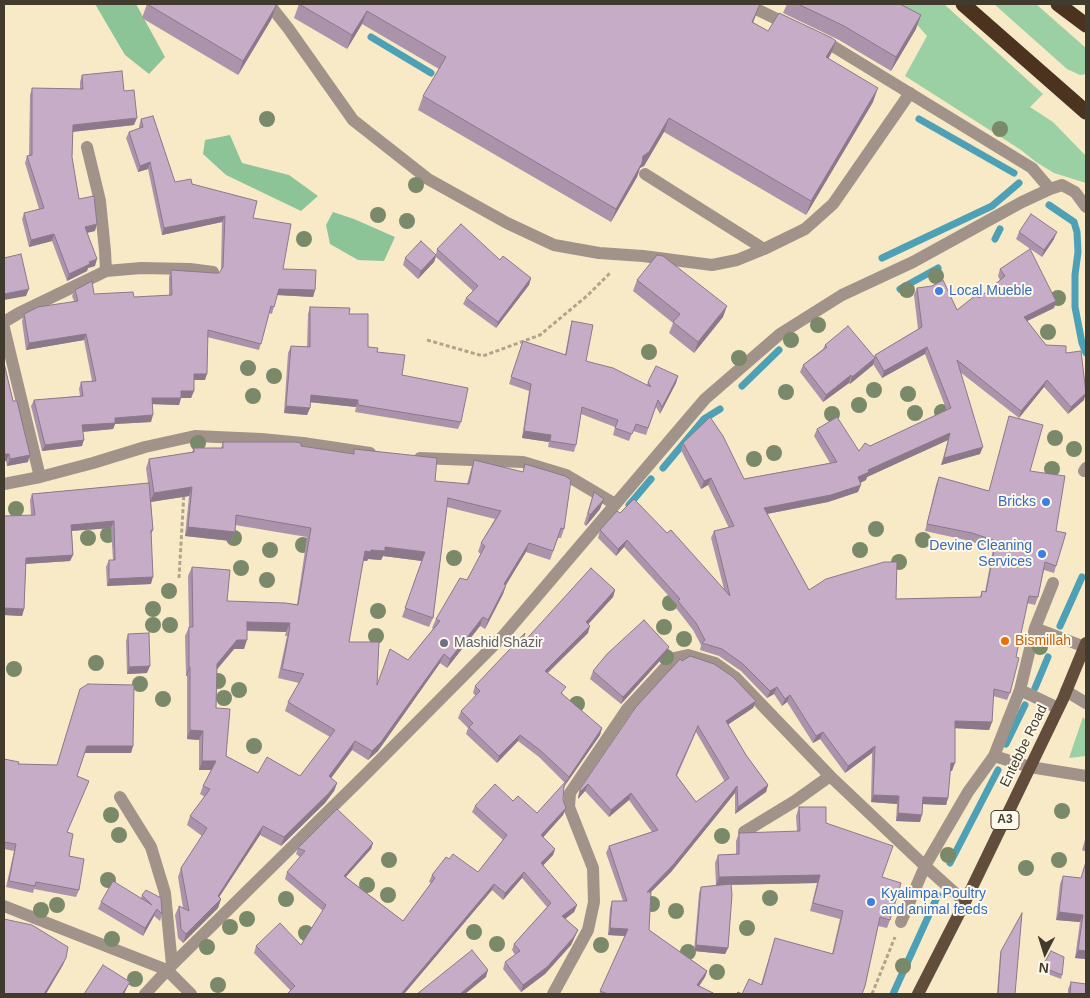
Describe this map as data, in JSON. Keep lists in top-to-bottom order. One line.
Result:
{"streets":{"main road":["Entebbe Road","A3"]},"places":["Local Mueble","Bricks","Devine Cleaning Services","Bismillah","Mashid Shazir","Kyalimpa Poultry and animal feeds"],"north":"bottom"}
